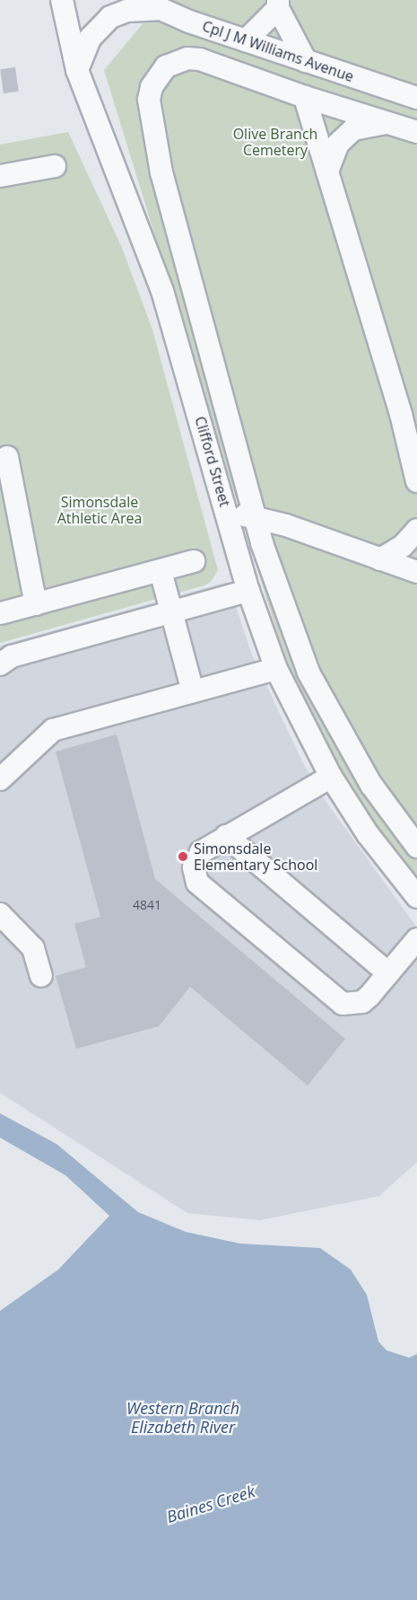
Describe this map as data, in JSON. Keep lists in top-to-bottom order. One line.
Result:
{"streets":{"street":["Cpl J M Williams Avenue","Clifford Street"]},"water":["Western Branch Elizabeth River","Baines Creek"],"parks":["Olive Branch Cemetery","Simonsdale Athletic Area"],"places":["Simonsdale Elementary School"],"house_numbers":["4841"]}
